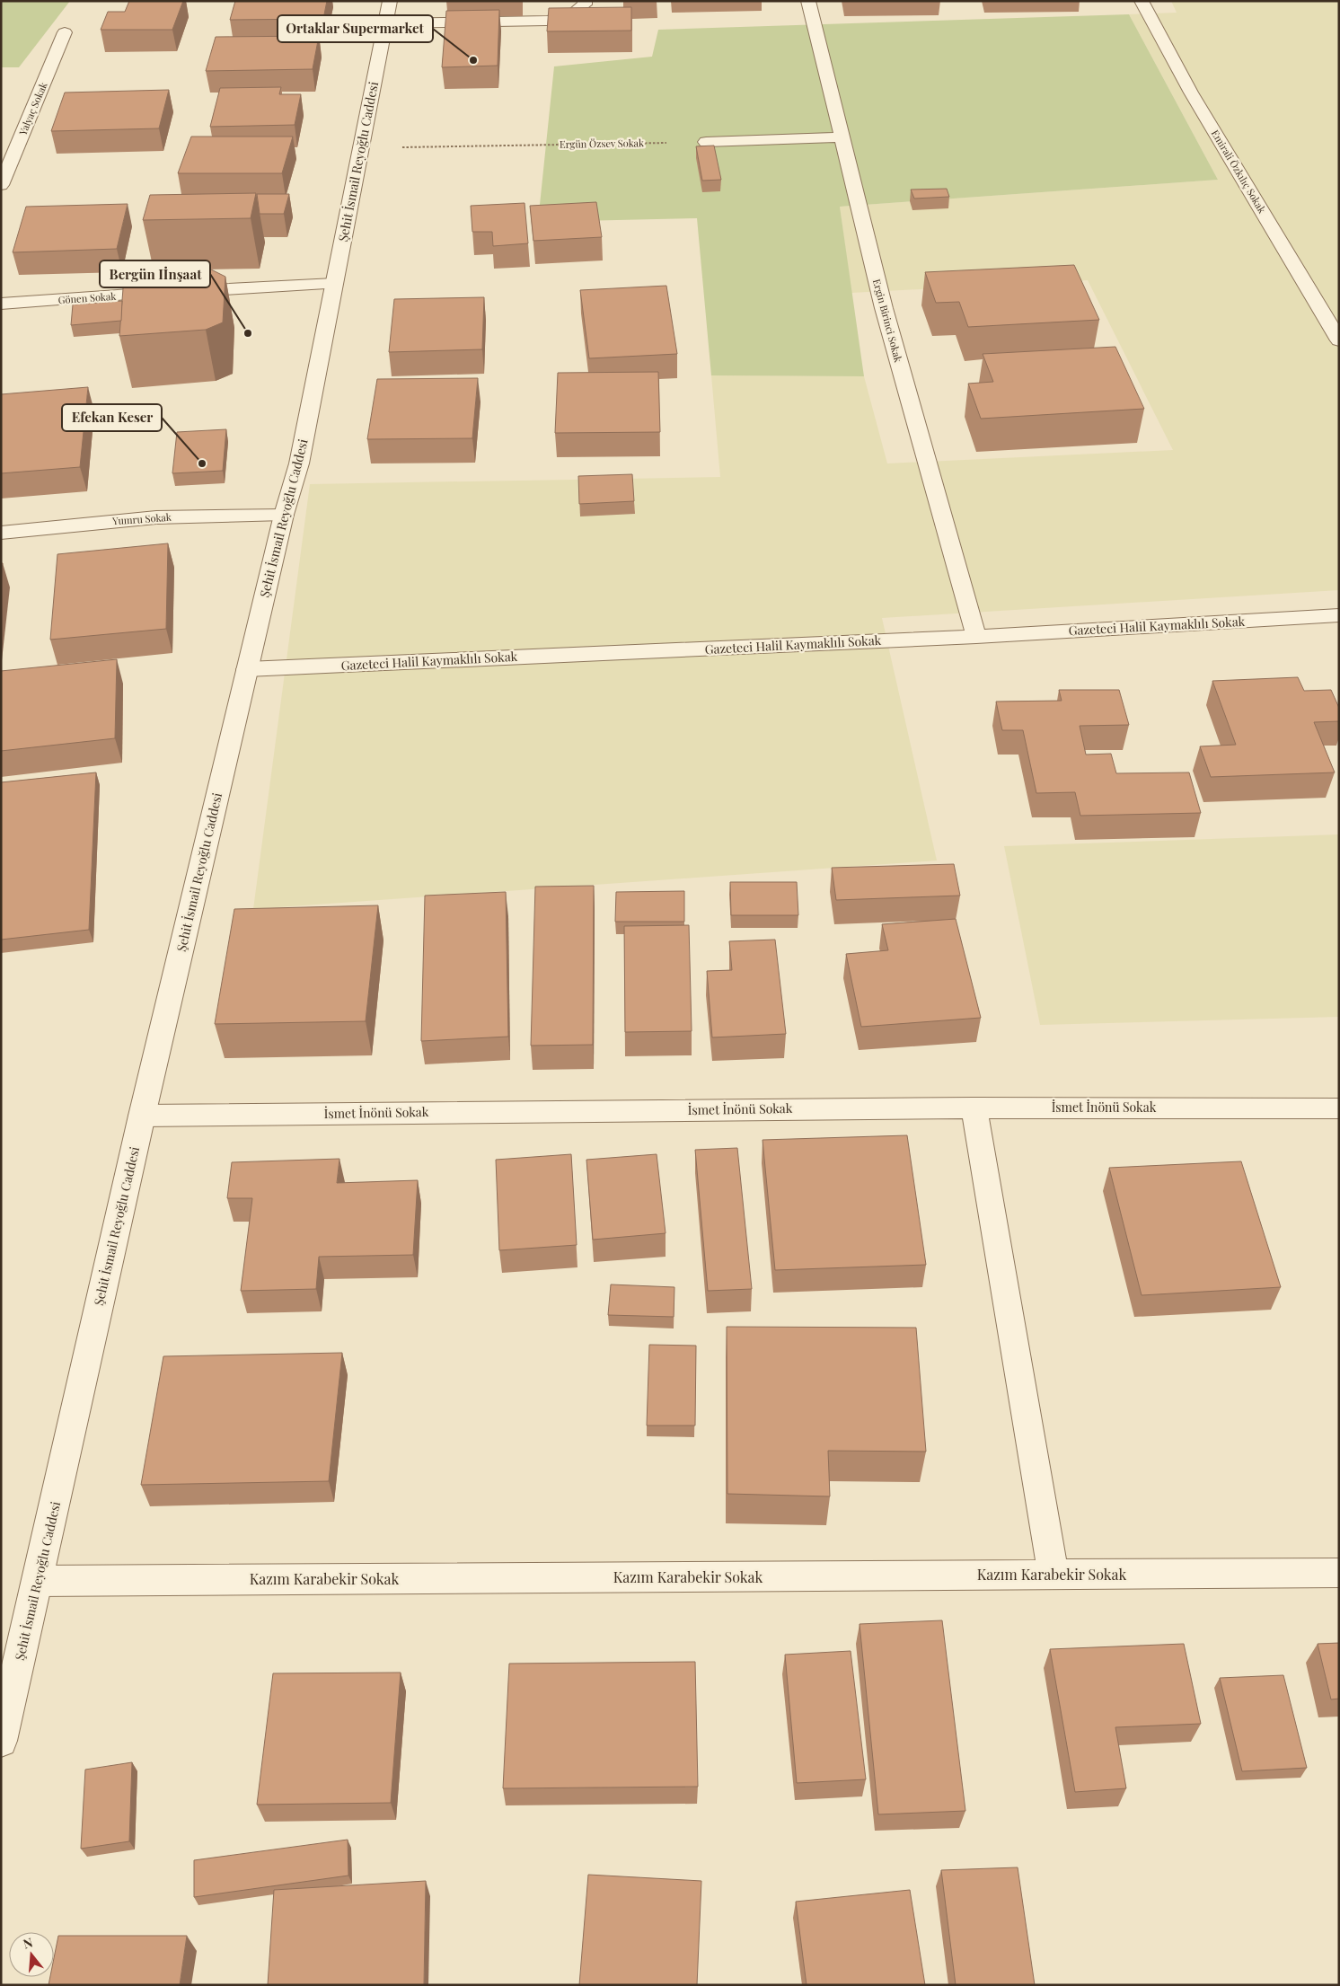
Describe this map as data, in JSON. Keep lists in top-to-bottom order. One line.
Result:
{"streets":{"street":["Yalyaç Sokak","Şehit İsmail Reyoğlu Caddesi","Emirali Özkılıç Sokak","Gönen Sokak","Ergin Birinci Sokak","Yumru Sokak","Gazeteci Halil Kaymaklılı Sokak","İsmet İnönü Sokak","Kazım Karabekir Sokak"],"path":["Ergün Özsev Sokak"]},"crossings":[["Ergün Özsev Sokak","Şehit İsmail Reyoğlu Caddesi"],["Şehit İsmail Reyoğlu Caddesi","Gönen Sokak"],["Şehit İsmail Reyoğlu Caddesi","Yumru Sokak"],["Şehit İsmail Reyoğlu Caddesi","Gazeteci Halil Kaymaklılı Sokak"],["Şehit İsmail Reyoğlu Caddesi","İsmet İnönü Sokak"],["Şehit İsmail Reyoğlu Caddesi","Kazım Karabekir Sokak"],["Ergin Birinci Sokak","Gazeteci Halil Kaymaklılı Sokak"]],"places":["Ortaklar Supermarket","Bergün Iİnşaat","Efekan Keser"],"north":"top"}
